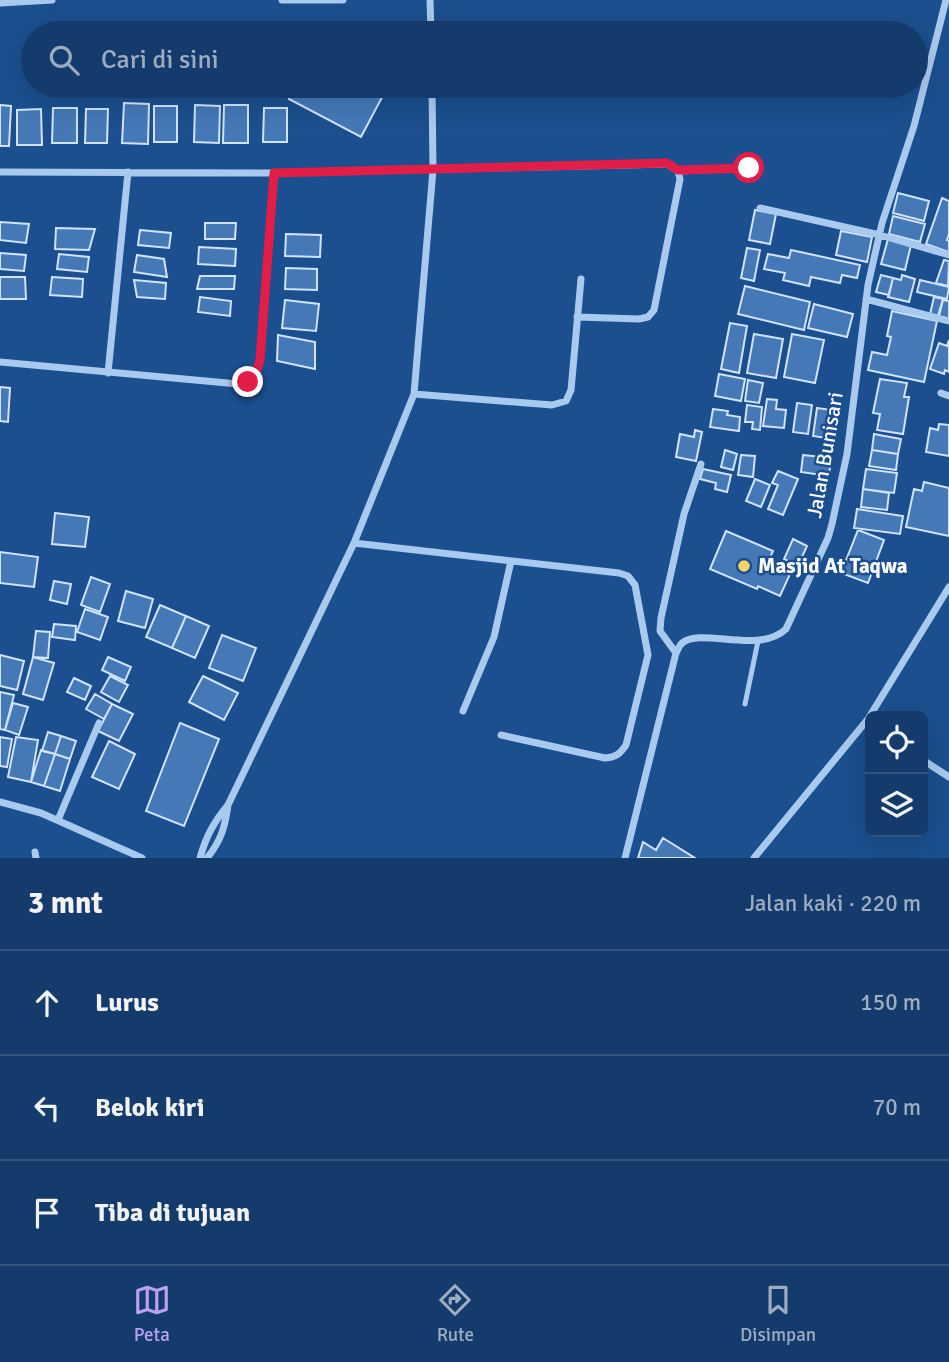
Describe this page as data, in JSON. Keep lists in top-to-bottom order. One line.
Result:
{"streets":{"street":["Jalan Bunisari"]},"places":["Masjid At Taqwa"],"page":{"search":"Cari di sini","heading":["3 mnt","Jalan kaki · 220 m"],"list":[["Lurus","150 m"],["Belok kiri","70 m"],"Tiba di tujuan"],"nav":["Peta","Rute","Disimpan"]}}
